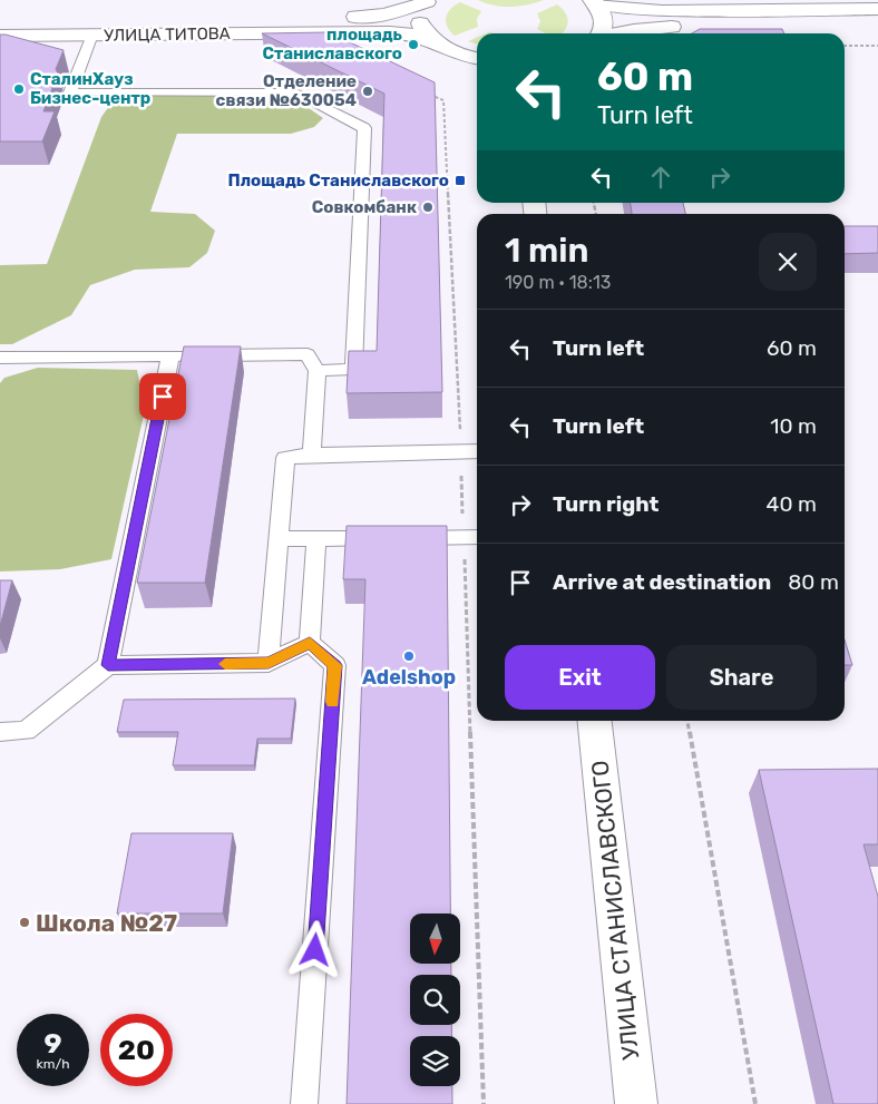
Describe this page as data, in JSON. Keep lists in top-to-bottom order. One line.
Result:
{"streets":{"main road":["УЛИЦА ТИТОВА","УЛИЦА СТАНИСЛАВСКОГО"]},"places":{"other":["площадь Станиславского","СталинХауз Бизнес-центр","Отделение связи №630054","Совкомбанк","Adelshop","Школа №27"],"transit":["Площадь Станиславского"]},"north":"bottom","page":{"turn":["60 m","Turn left"],"heading":["1 min","190 m · 18:13"],"list":[{"name":"Turn left","value":"60 m"},{"name":"Turn left","value":"10 m"},{"name":"Turn right","value":"40 m"},{"name":"Arrive at destination","value":"80 m"}],"buttons":["Exit","Share"],"speed":"9 km/h","limit":"20"}}
